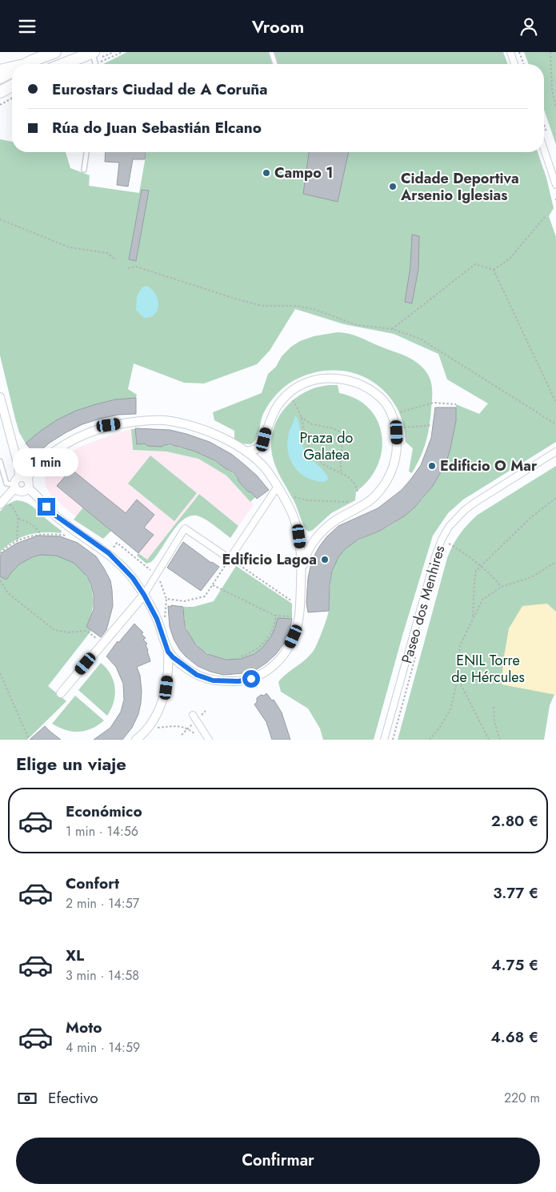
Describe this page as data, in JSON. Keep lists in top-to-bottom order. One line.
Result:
{"streets":{"street":["Paseo dos Menhires"]},"parks":["Praza do Galatea","ENIL Torre de Hércules"],"places":["Campo 1","Cidade Deportiva Arsenio Iglesias","Edificio O Mar","Edificio Lagoa"],"page":{"header":"Vroom","banner":["Eurostars Ciudad de A Coruña","Rúa do Juan Sebastián Elcano"],"bubble":"1 min","heading":"Elige un viaje","list":[{"name":"Económico","note":"1 min · 14:56","value":"2.80 €"},{"name":"Confort","note":"2 min · 14:57","value":"3.77 €"},{"name":"XL","note":"3 min · 14:58","value":"4.75 €"},{"name":"Moto","note":"4 min · 14:59","value":"4.68 €"}],"pay":["Efectivo","220 m"],"buttons":"Confirmar"}}
